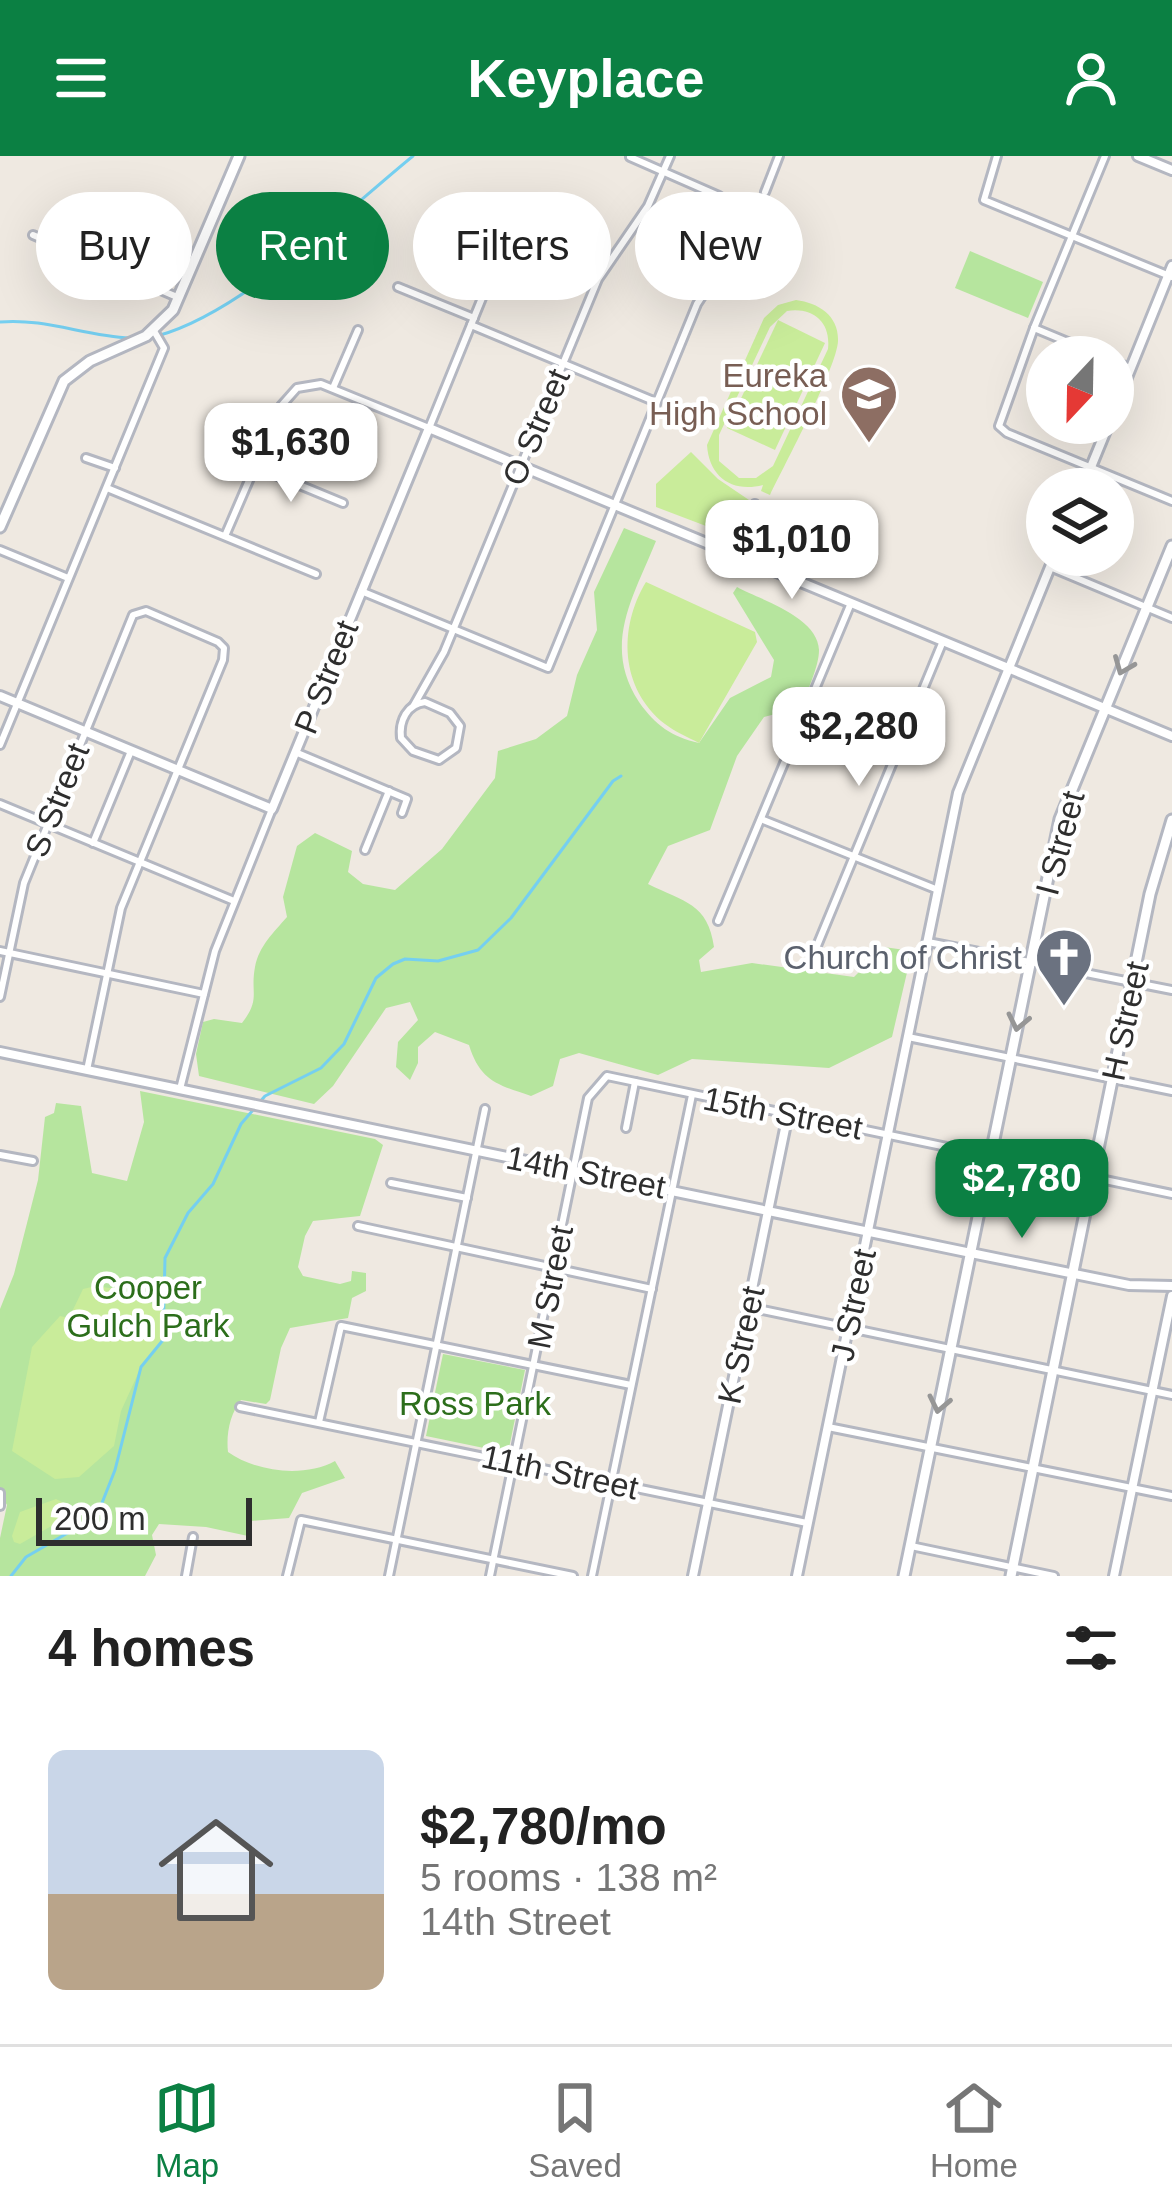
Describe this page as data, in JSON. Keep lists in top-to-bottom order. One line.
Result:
{"streets":{"main road":["I Street","H Street"],"street":["O Street","P Street","S Street","15th Street","14th Street","M Street","J Street","K Street","11th Street"]},"crossings":[["P Street","14th Street"],["I Street","15th Street"],["I Street","14th Street"],["H Street","15th Street"],["H Street","14th Street"],["15th Street","M Street"],["15th Street","J Street"],["15th Street","K Street"],["14th Street","M Street"],["14th Street","J Street"],["14th Street","K Street"],["M Street","11th Street"],["J Street","11th Street"],["K Street","11th Street"]],"parks":["Cooper Gulch Park","Ross Park"],"places":{"school or university":["Eureka High School"],"church":["Church of Christ"]},"scale_bar":"200 m","north":"bottom","page":{"header":"Keyplace","chip":["Buy","Rent","Filters","New"],"price":["$1,630","$1,010","$2,280","$2,780"],"scale":"200 m","heading":"4 homes","list":[{"name":"$2,780/mo","note":"5 rooms · 138 m² · 14th Street"}],"tabs":["Map","Saved","Home"]}}
